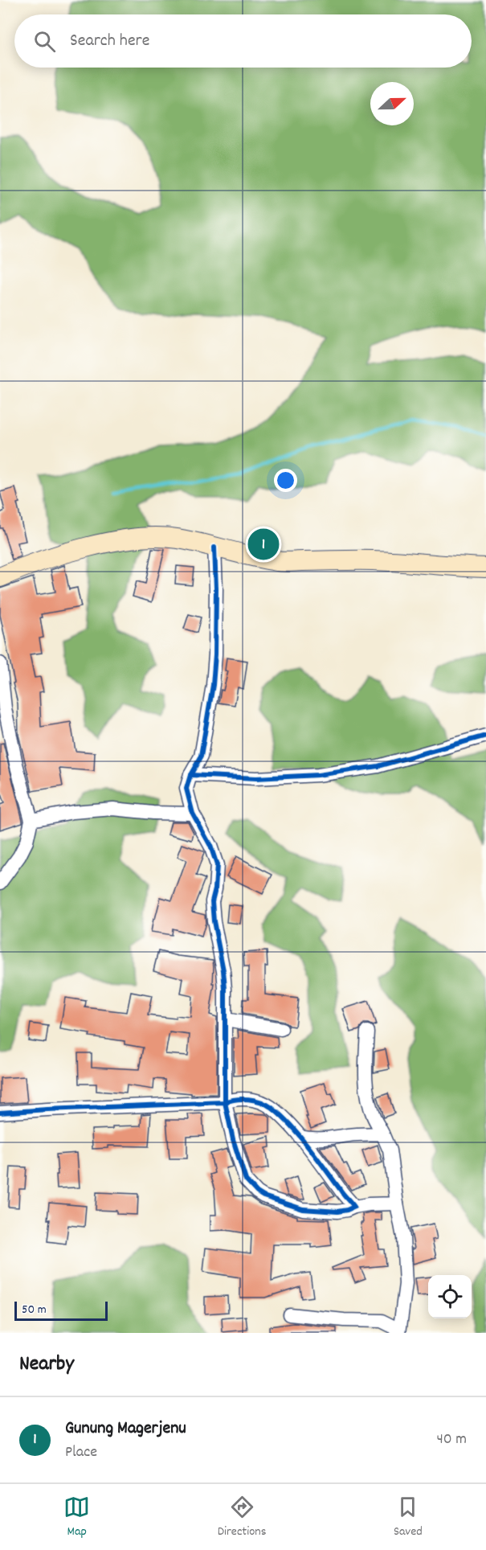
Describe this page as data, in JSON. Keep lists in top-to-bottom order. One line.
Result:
{"scale_bar":"50 m","north":"right","page":{"search":"Search here","pins":"1","scale":"50 m","heading":"Nearby","list":[{"mark":"1","name":"Gunung Magerjenu","note":"Place","value":"40 m"}],"nav":["Map","Directions","Saved"]}}
